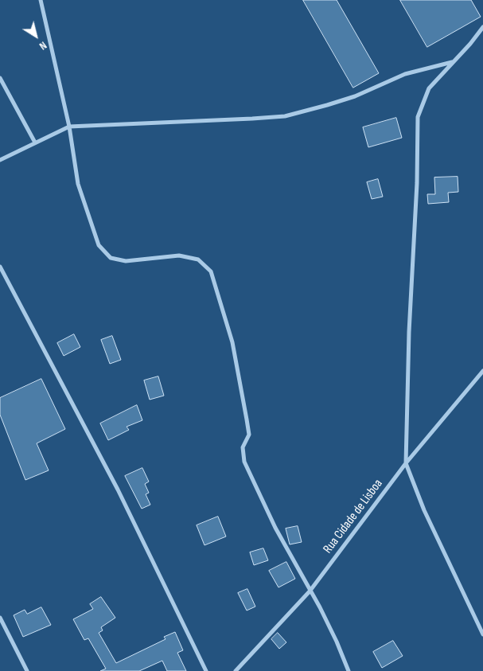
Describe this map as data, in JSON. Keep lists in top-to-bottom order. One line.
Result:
{"streets":{"street":["Rua Cidade de Lisboa"]},"north":"bottom right"}
